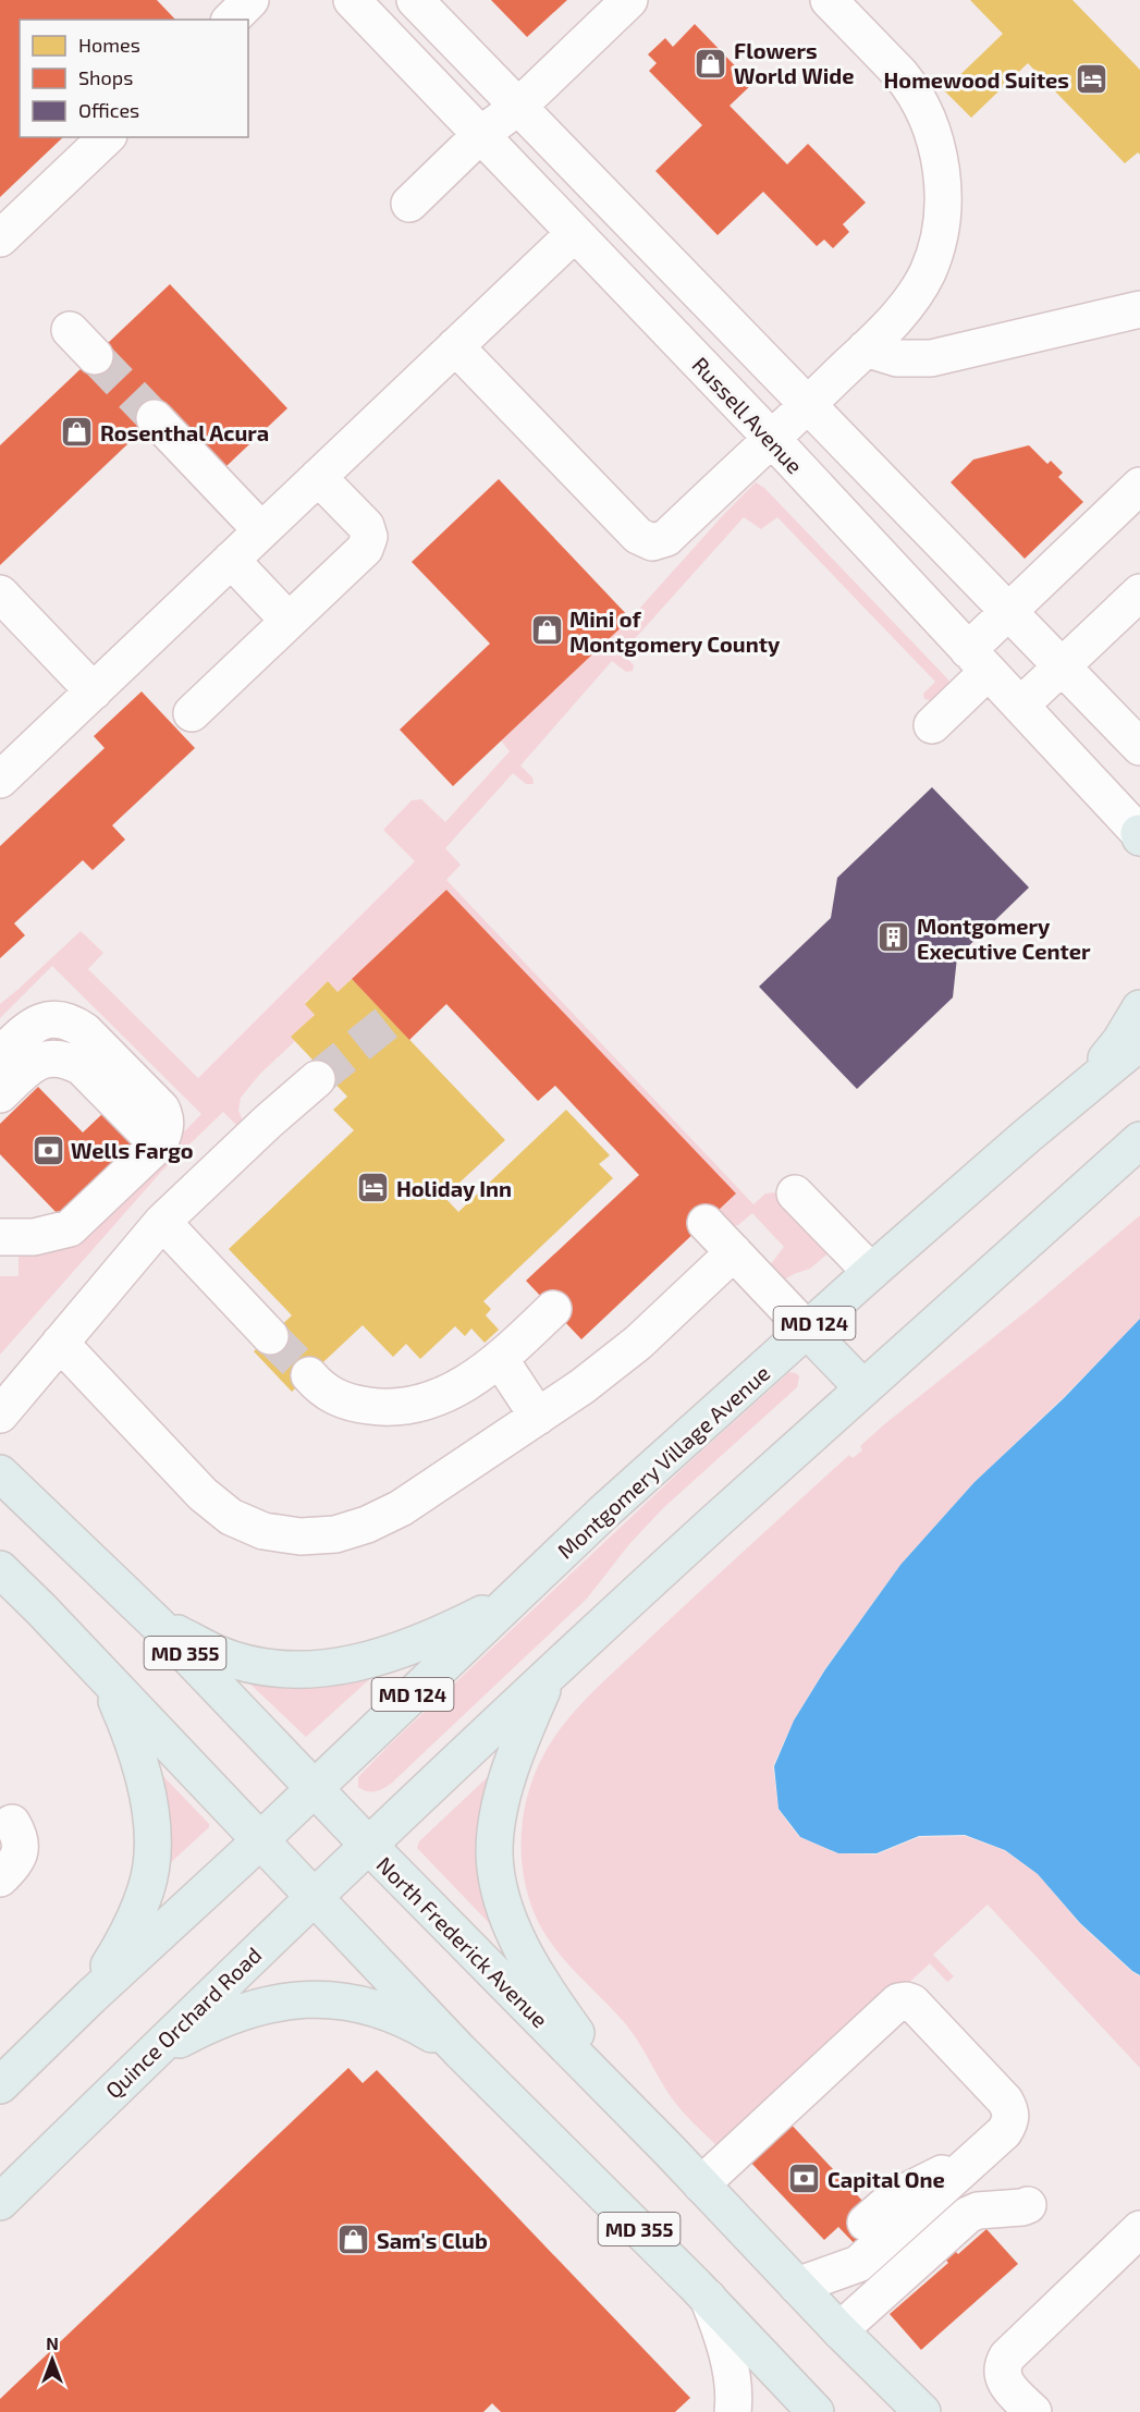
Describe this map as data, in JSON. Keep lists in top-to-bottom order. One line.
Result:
{"streets":{"main road":["MD 124","Montgomery Village Avenue","MD 355","North Frederick Avenue","Quince Orchard Road"],"street":["Russell Avenue"]},"crossings":[["MD 124","Montgomery Village Avenue"],["MD 124","MD 355"],["MD 124","North Frederick Avenue"],["Montgomery Village Avenue","North Frederick Avenue"],["MD 355","Quince Orchard Road"],["North Frederick Avenue","Quince Orchard Road"]],"places":{"shop":["Flowers World Wide","Rosenthal Acura","Mini of Montgomery County","Sam's Club"],"hotel":["Homewood Suites","Holiday Inn"],"building":["Montgomery Executive Center"],"bank":["Wells Fargo","Capital One"]},"legend":["Homes","Shops","Offices"],"north":"top"}
